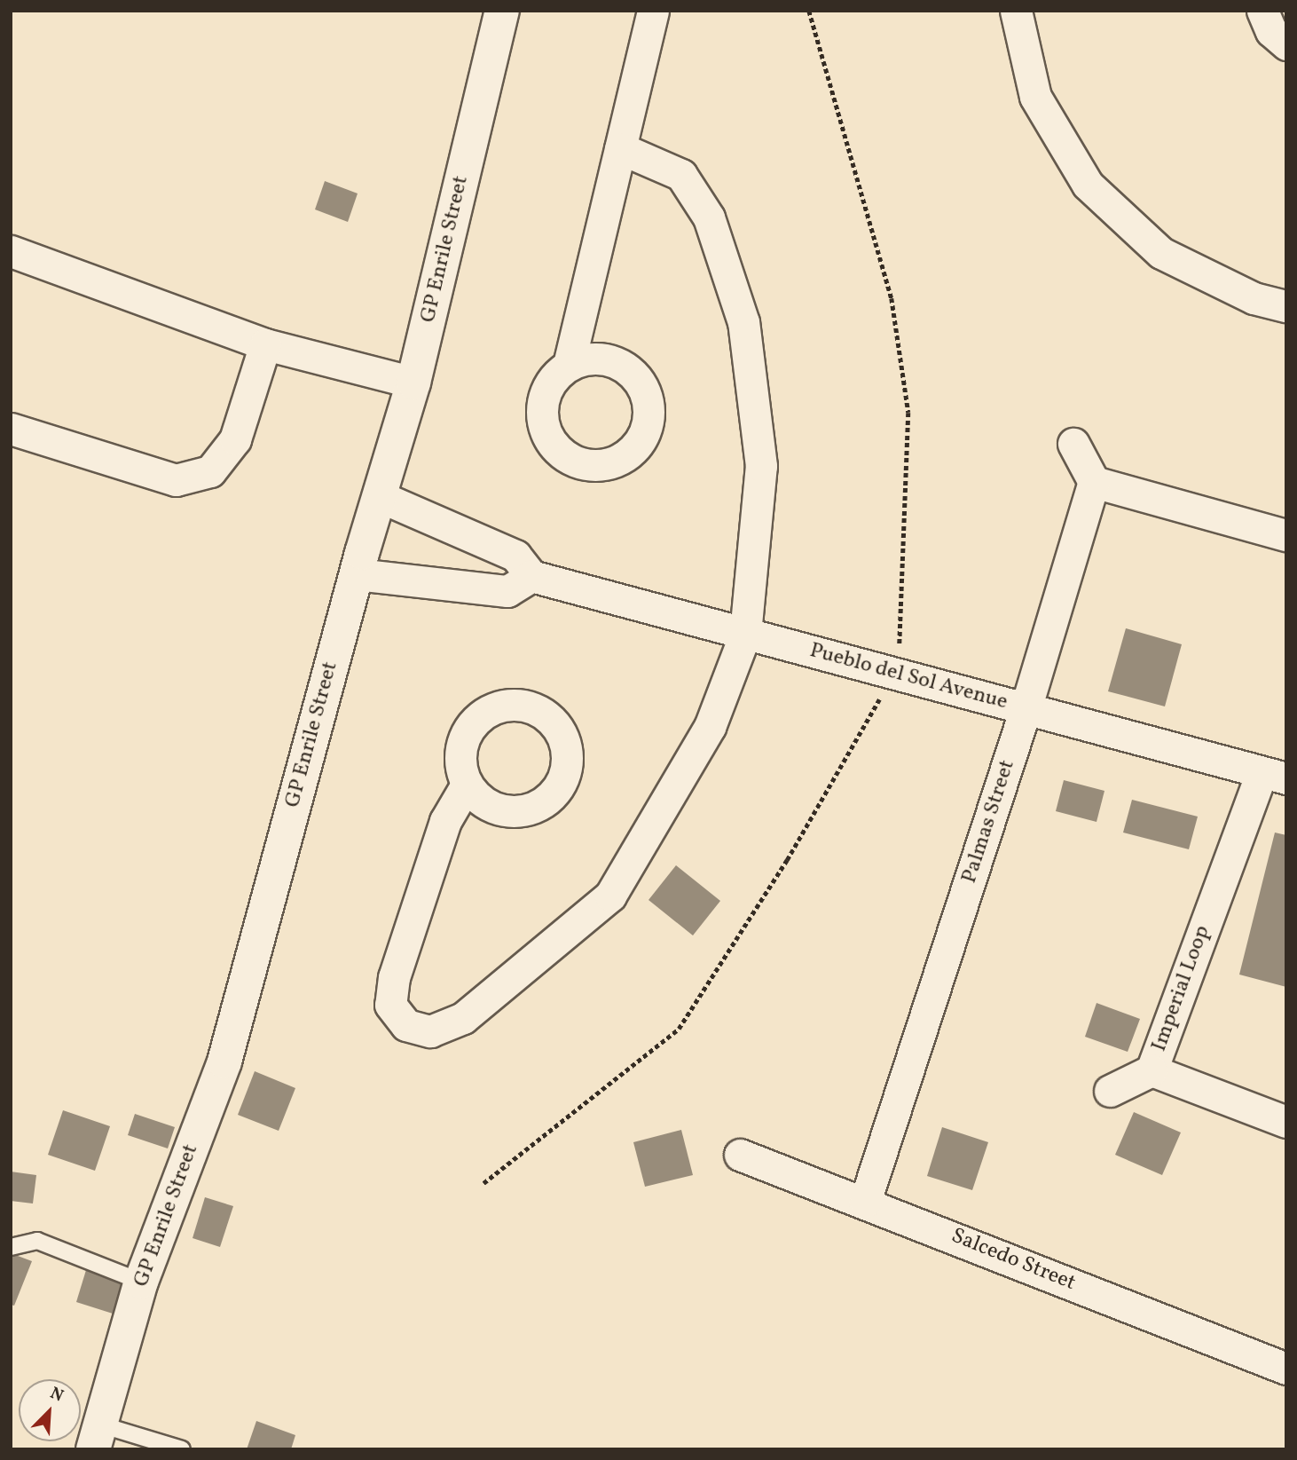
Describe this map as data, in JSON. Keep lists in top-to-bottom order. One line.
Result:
{"streets":{"street":["GP Enrile Street","Pueblo del Sol Avenue","Palmas Street","Imperial Loop","Salcedo Street"]},"crossings":[["Pueblo del Sol Avenue","Palmas Street"],["Pueblo del Sol Avenue","Imperial Loop"],["Palmas Street","Salcedo Street"]],"north":"top right"}
